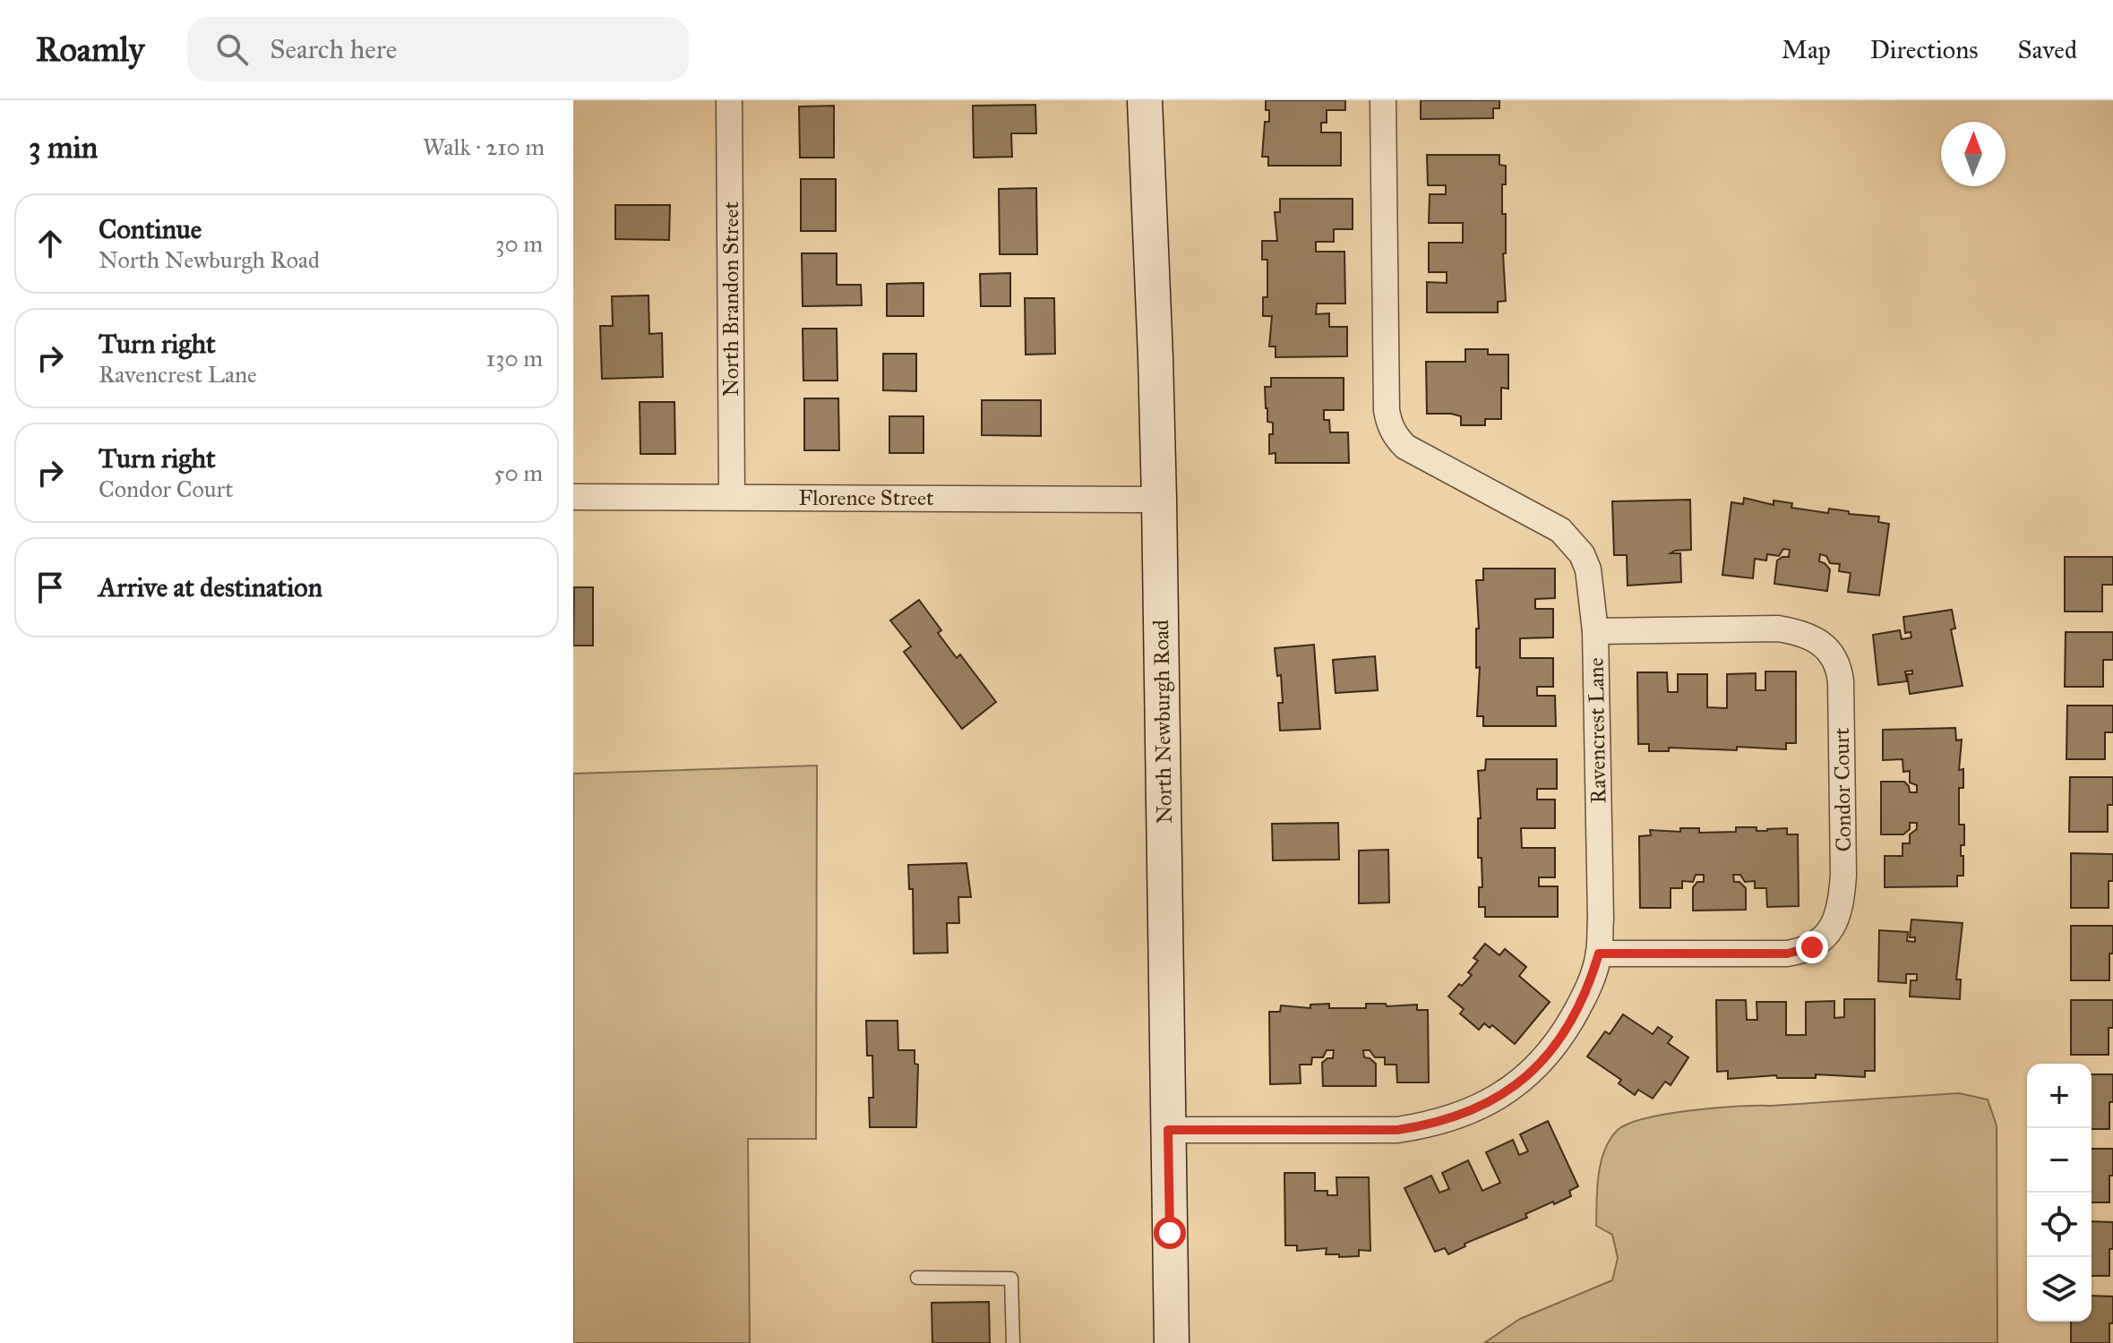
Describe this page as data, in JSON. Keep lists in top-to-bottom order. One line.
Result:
{"streets":{"main road":["North Newburgh Road"],"street":["North Brandon Street","Florence Street","Ravencrest Lane","Condor Court"]},"crossings":[["North Brandon Street","Florence Street"],["Florence Street","North Newburgh Road"],["North Newburgh Road","Ravencrest Lane"],["Ravencrest Lane","Condor Court"]],"north":"top","page":{"header":"Roamly","search":"Search here","nav":["Map","Directions","Saved"],"heading":["3 min","Walk · 210 m"],"list":[["Continue","North Newburgh Road","30 m"],["Turn right","Ravencrest Lane","130 m"],["Turn right","Condor Court","50 m"],"Arrive at destination"],"map_buttons":["+","−"]}}
